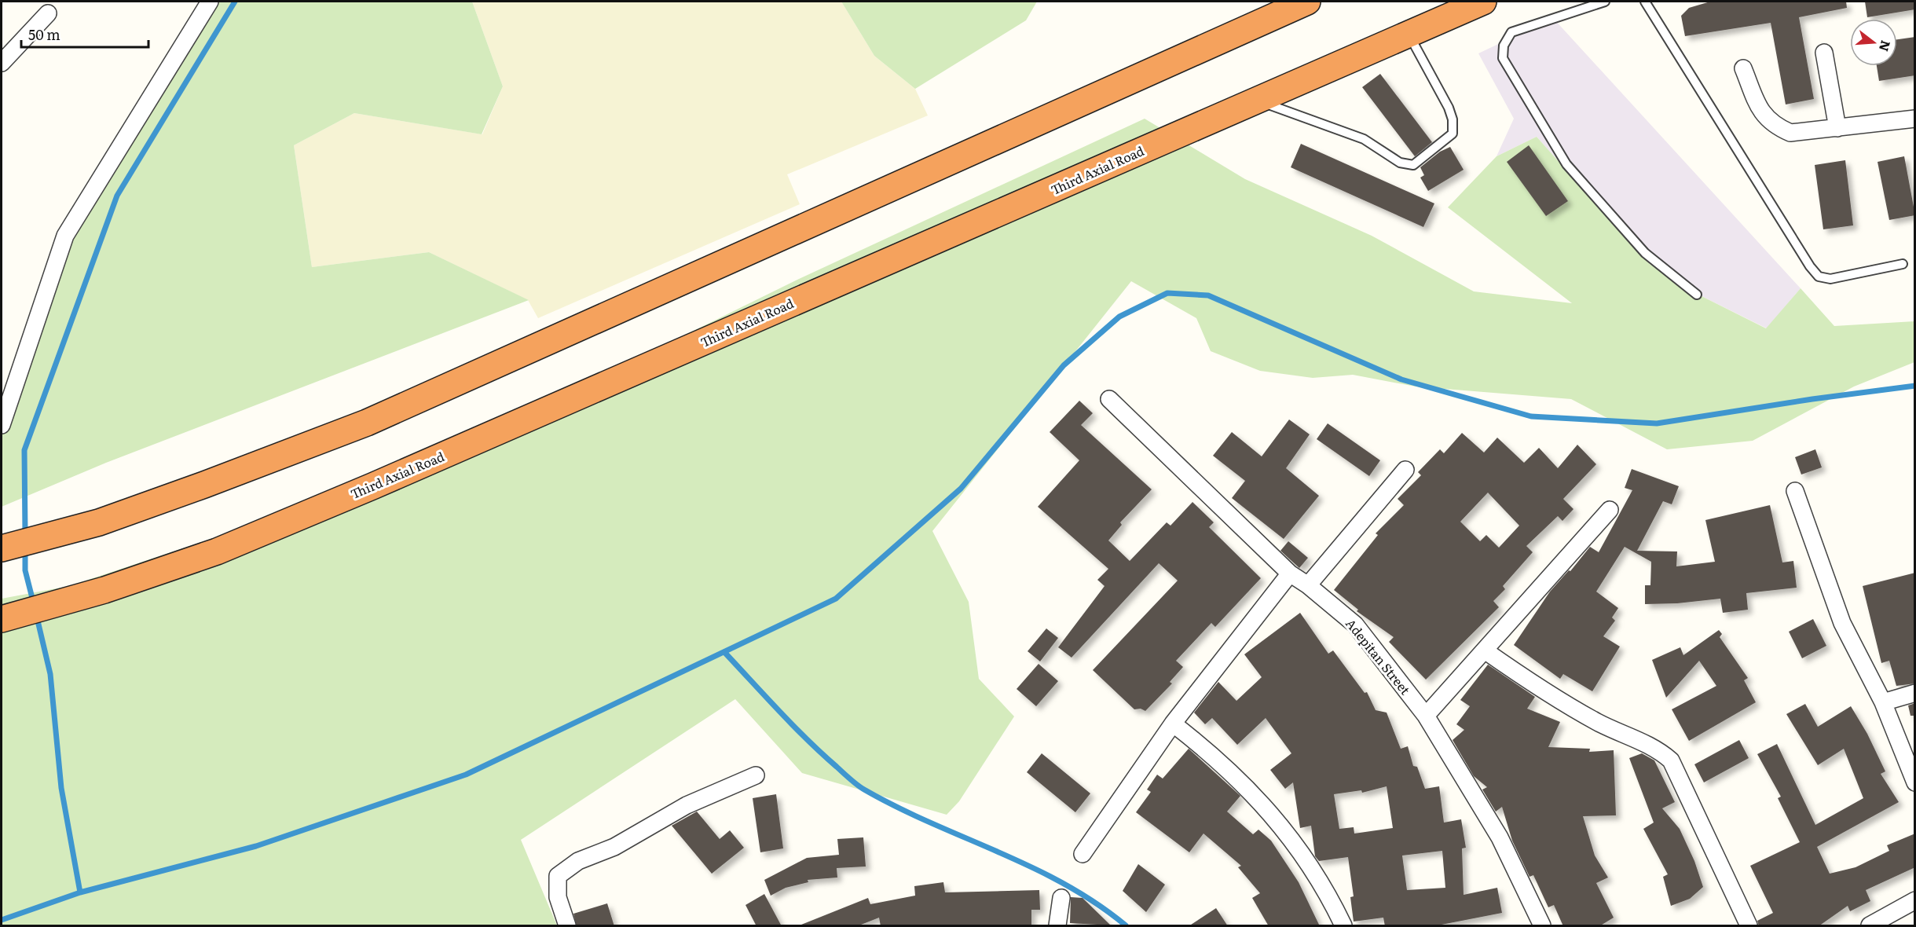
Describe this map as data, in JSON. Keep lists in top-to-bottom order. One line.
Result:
{"streets":{"highway":["Third Axial Road"],"street":["Adepitan Street"]},"scale_bar":"50 m","north":"right"}
